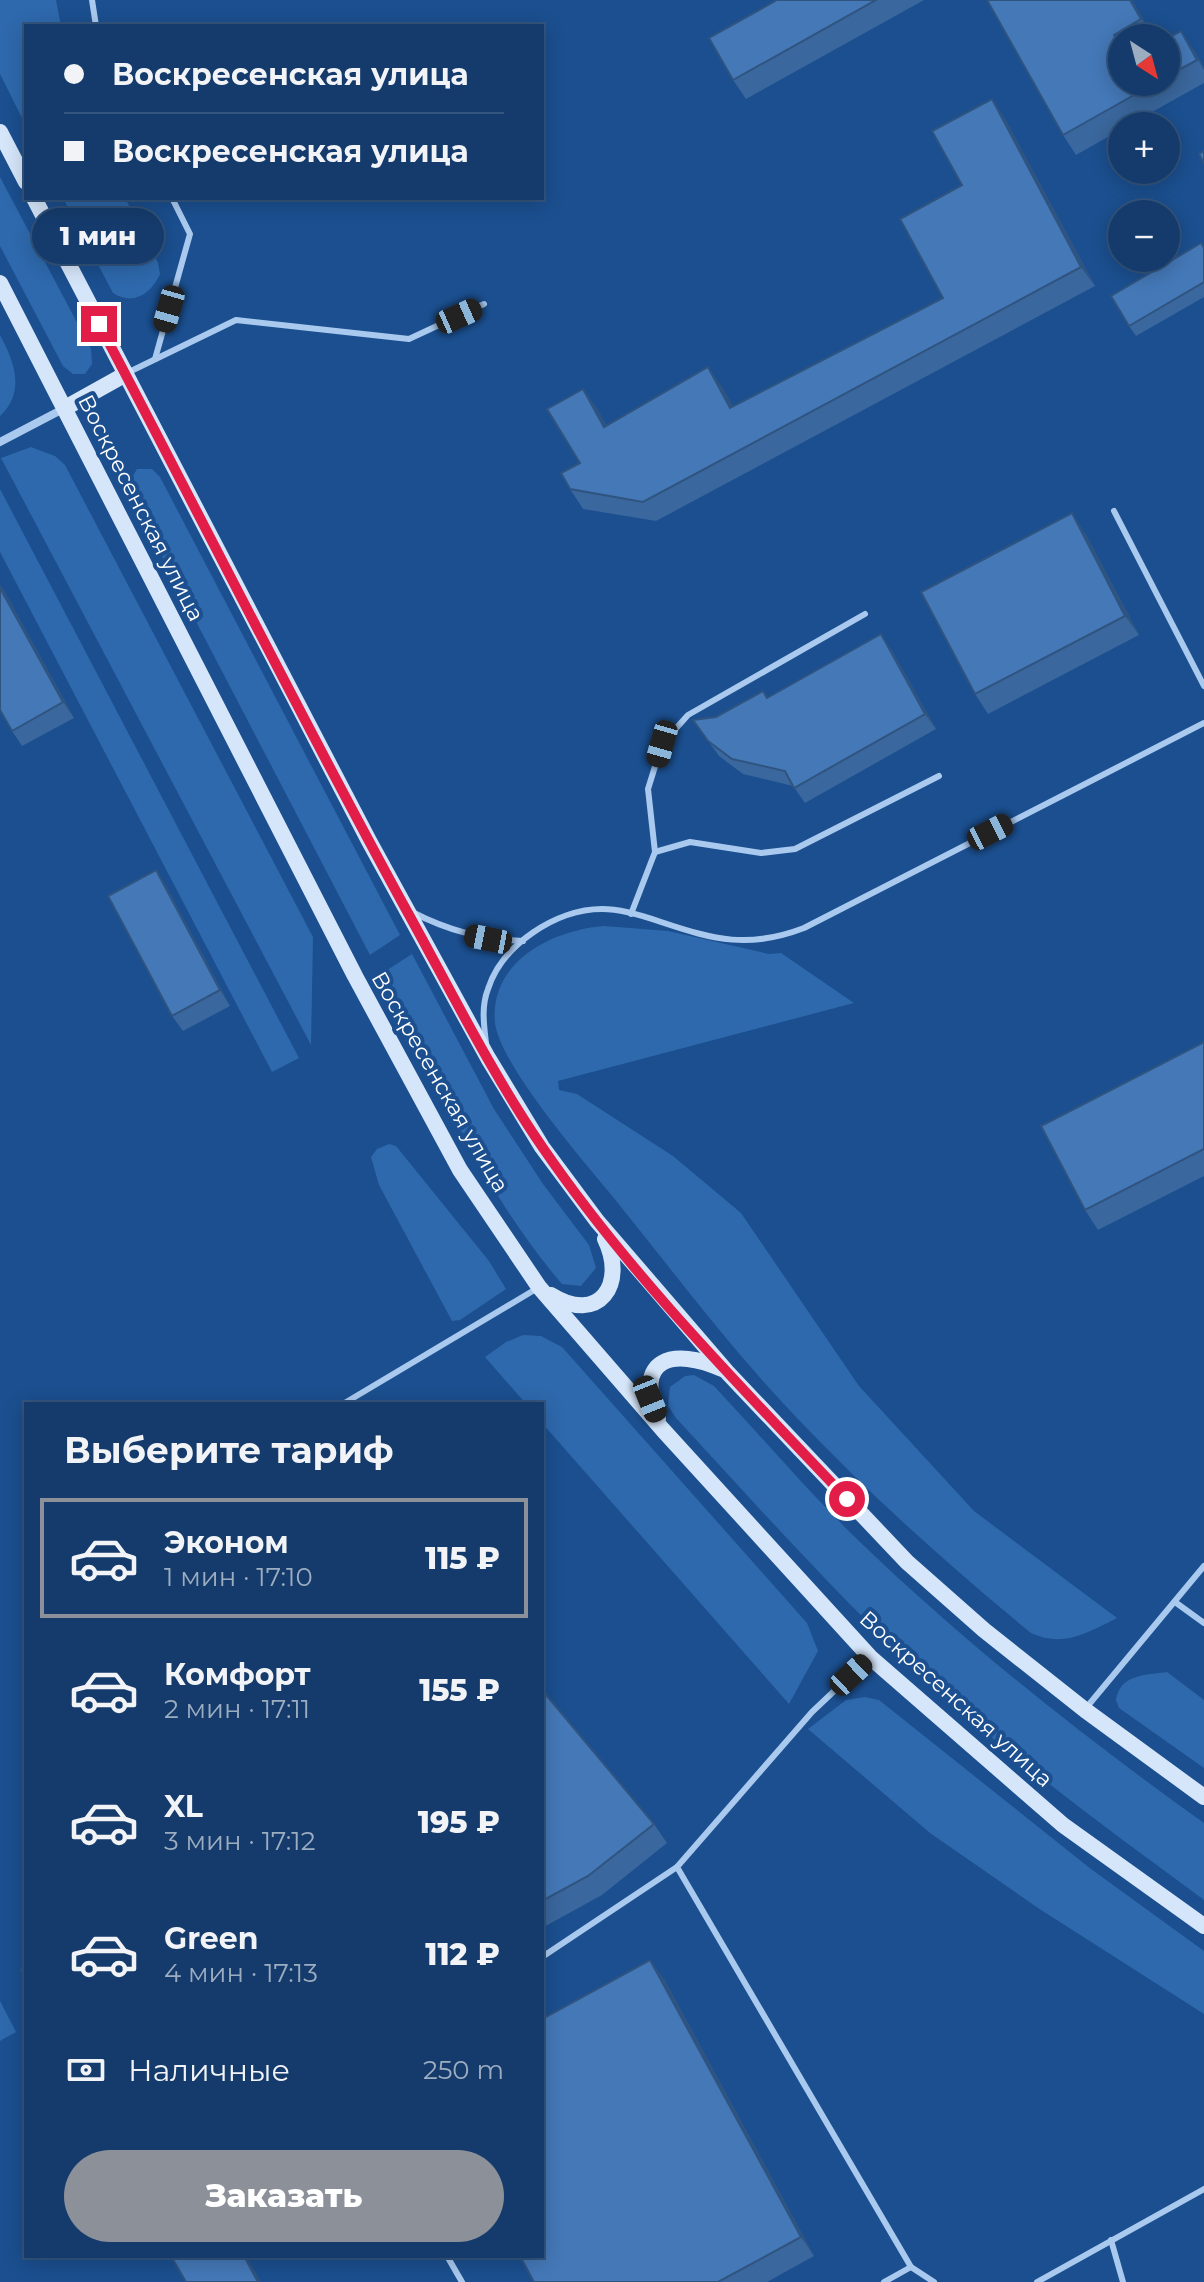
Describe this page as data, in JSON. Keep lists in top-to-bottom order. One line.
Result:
{"streets":{"main road":["Воскресенская улица"]},"north":"bottom right","page":{"map_buttons":["+","−"],"banner":["Воскресенская улица","Воскресенская улица"],"bubble":"1 мин","heading":"Выберите тариф","list":[{"name":"Эконом","note":"1 мин · 17:10","value":"115 ₽"},{"name":"Комфорт","note":"2 мин · 17:11","value":"155 ₽"},{"name":"XL","note":"3 мин · 17:12","value":"195 ₽"},{"name":"Green","note":"4 мин · 17:13","value":"112 ₽"}],"pay":["Наличные","250 m"],"buttons":"Заказать"}}
